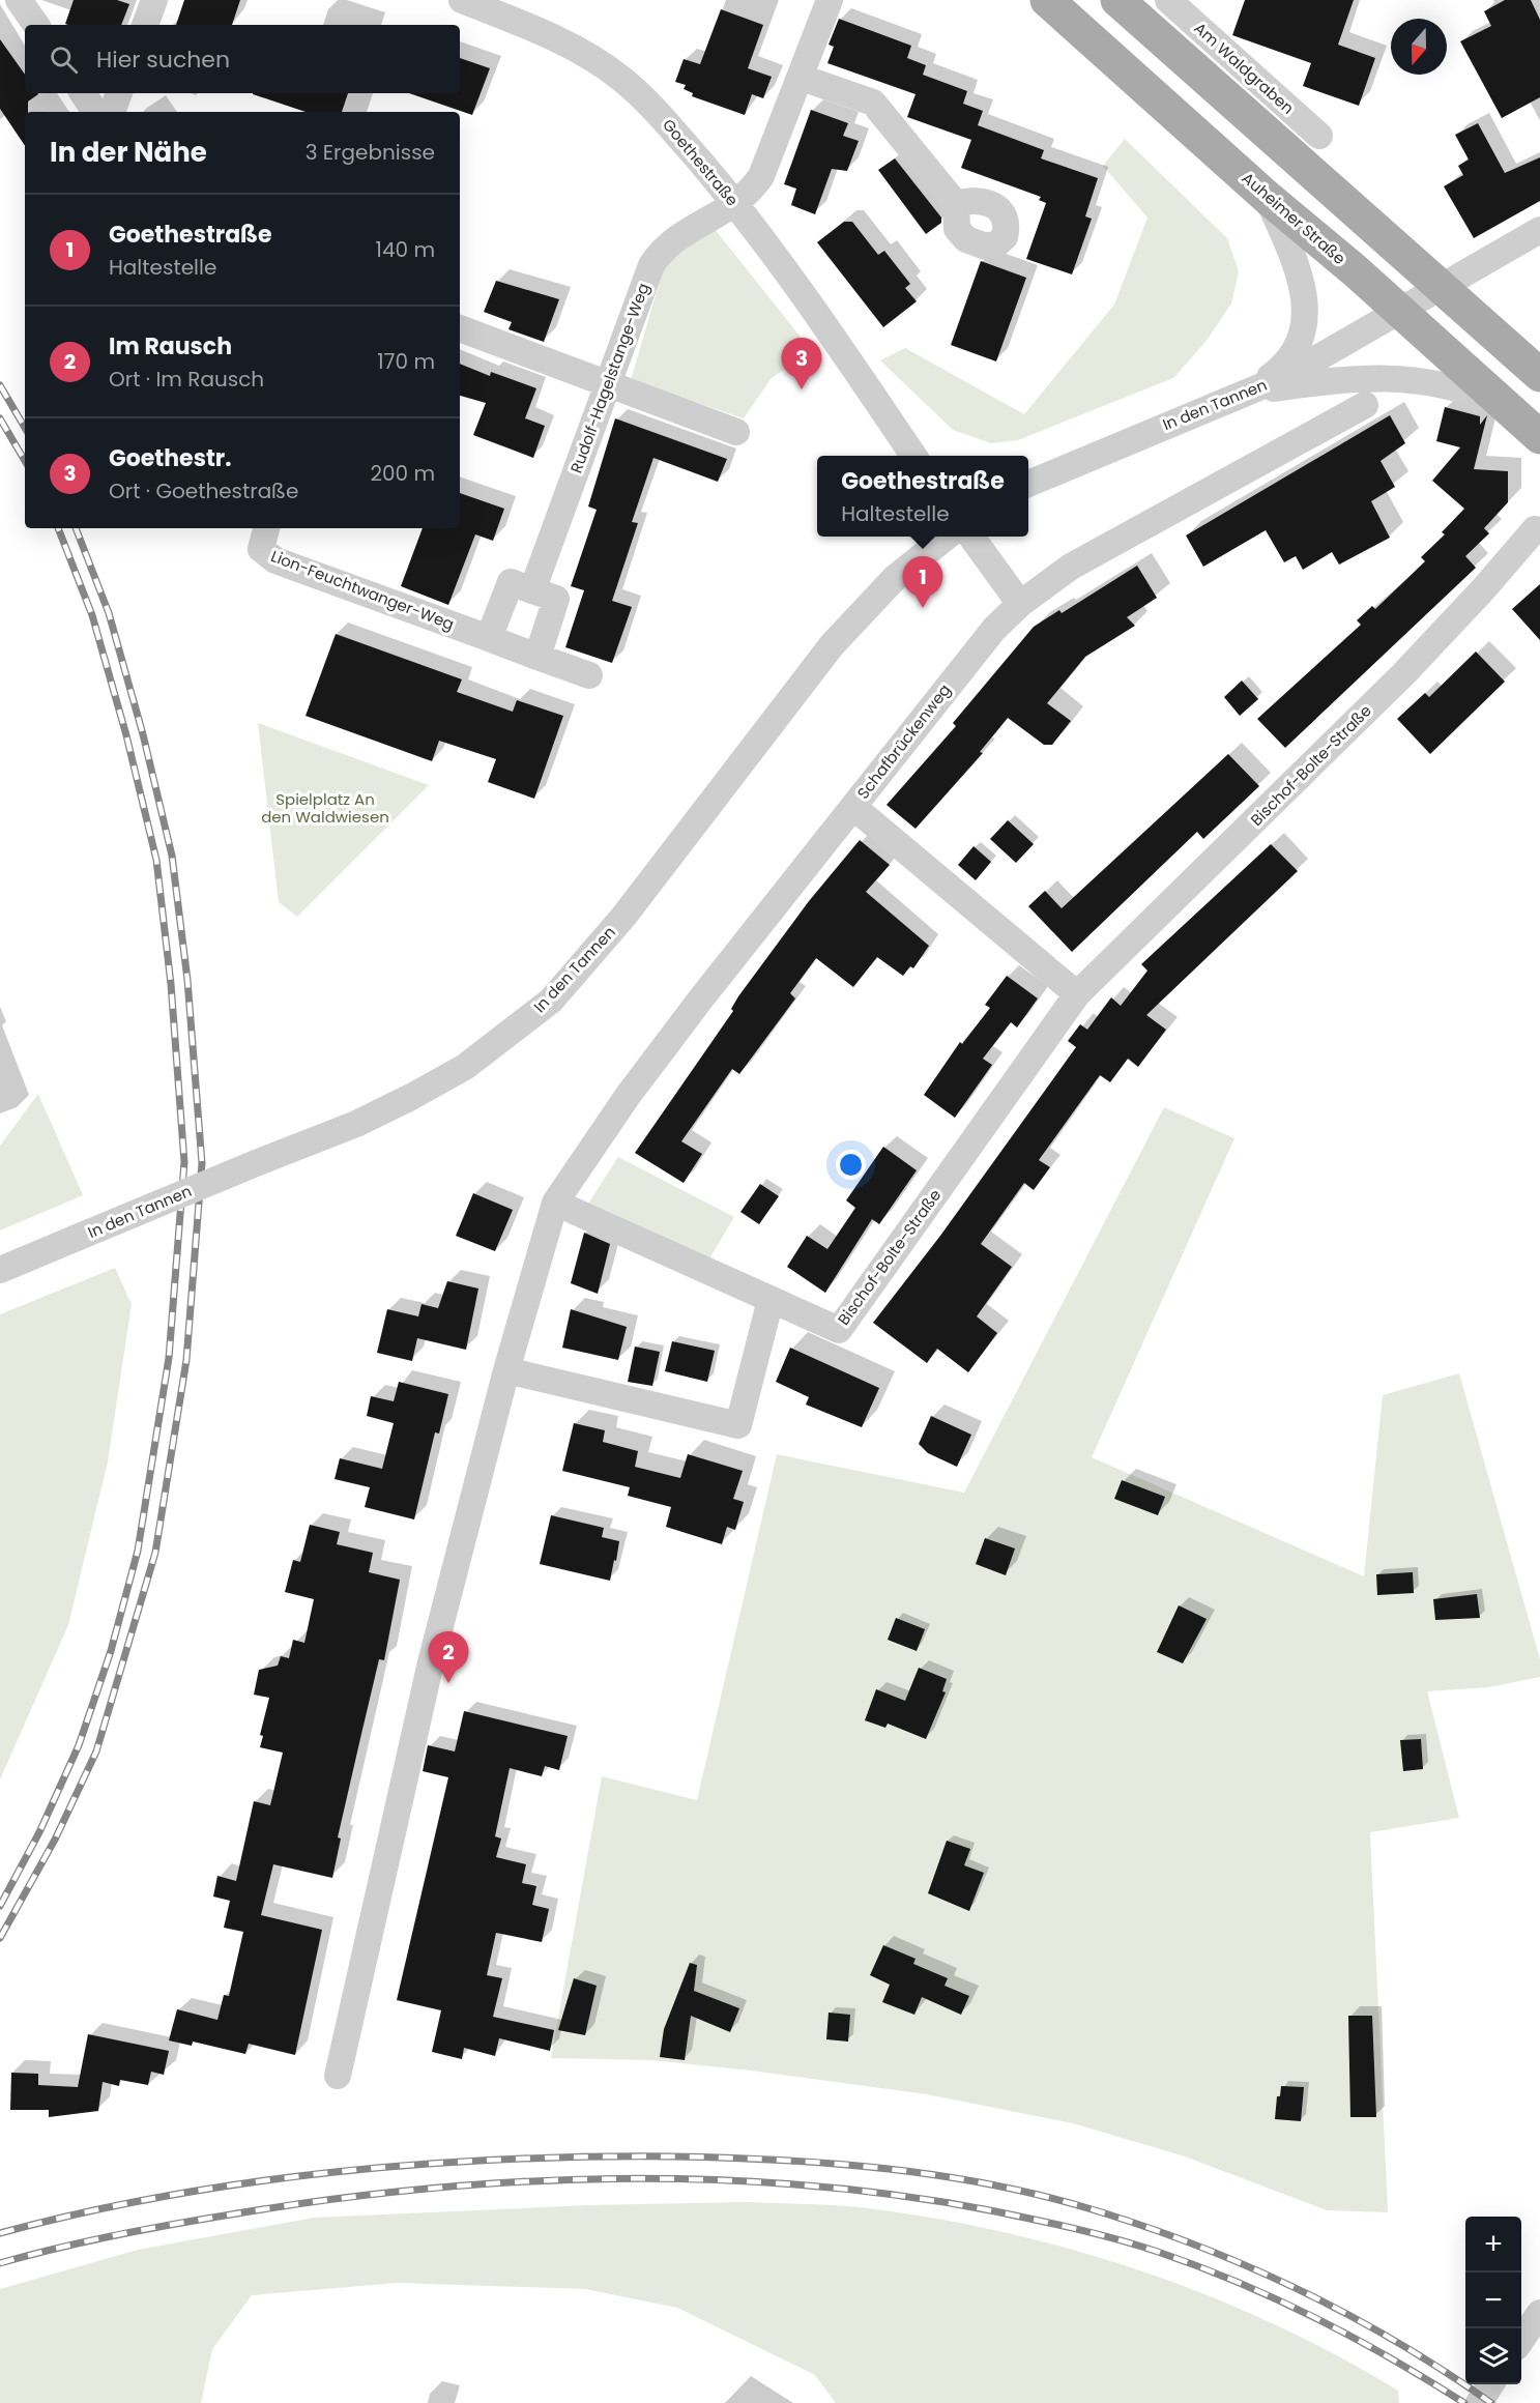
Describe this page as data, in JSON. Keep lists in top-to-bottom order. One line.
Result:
{"streets":{"main road":["Auheimer Straße"],"street":["Am Waldgraben","Goethestraße","Rudolf-Hagelstange-Weg","In den Tannen","Lion-Feuchtwanger-Weg","Schafbrückenweg","Bischof-Bolte-Straße"]},"crossings":[["Goethestraße","Rudolf-Hagelstange-Weg"],["Auheimer Straße","In den Tannen"],["Schafbrückenweg","Bischof-Bolte-Straße"]],"parks":["Spielplatz An den Waldwiesen"],"north":"bottom","page":{"search":"Hier suchen","heading":["In der Nähe","3 Ergebnisse"],"list":[{"mark":"1","name":"Goethestraße","note":"Haltestelle","value":"140 m"},{"mark":"2","name":"Im Rausch","note":"Ort · Im Rausch","value":"170 m"},{"mark":"3","name":"Goethestr.","note":"Ort · Goethestraße","value":"200 m"}],"pins":["3","1","2"],"popup":["Goethestraße","Haltestelle"],"map_buttons":["+","−"]}}
